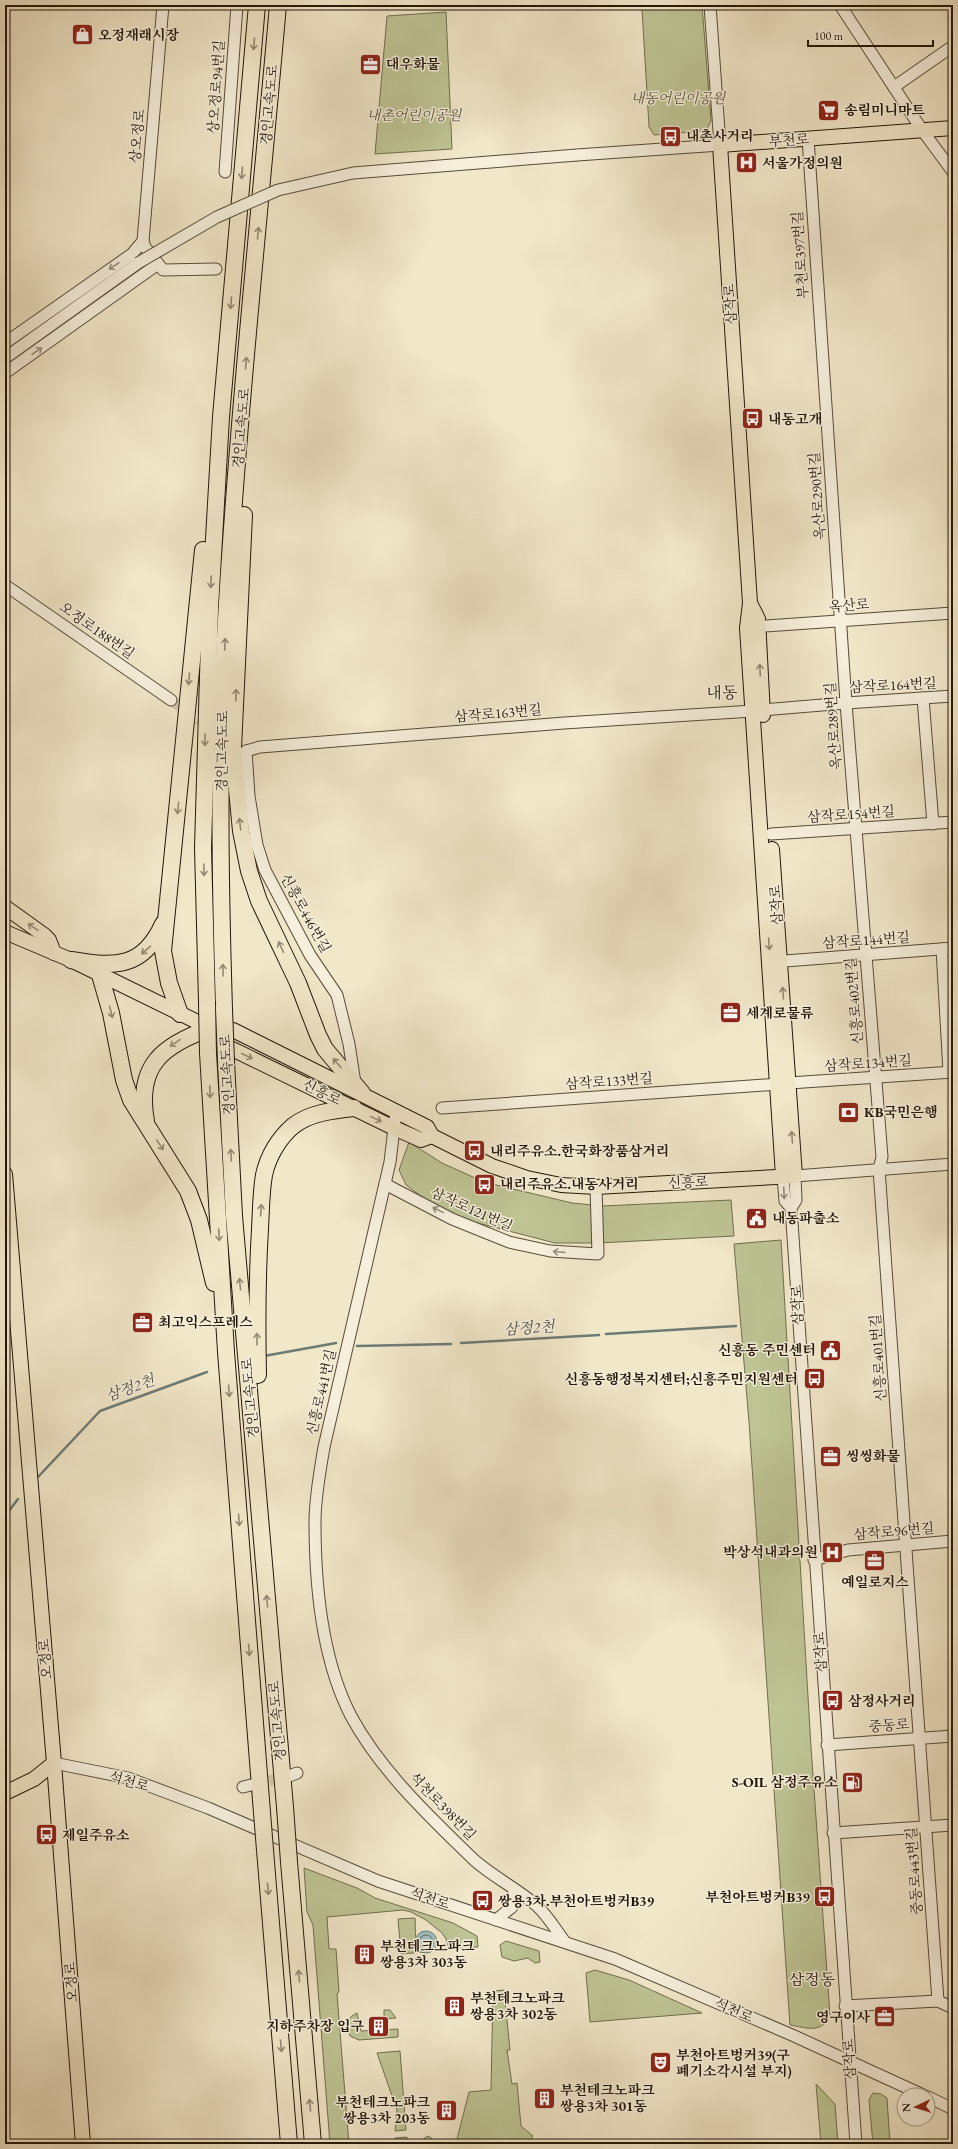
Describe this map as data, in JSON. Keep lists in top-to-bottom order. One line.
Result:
{"streets":{"highway":["경인고속도로"],"main road":["부천로","삼작로","신흥로","오정로"],"street":["상오정로94번길","상오정로","부천로397번길","옥산로290번길","옥산로","오정로188번길","삼작로164번길","삼작로163번길","옥산로289번길","삼작로154번길","신흥로446번길","삼작로144번길","신흥로402번길","삼작로134번길","삼작로133번길","삼작로121번길","신흥로401번길","신흥로441번길","삼작로96번길","중동로","석천로","석천로398번길","중동로443번길"]},"crossings":[["부천로","부천로397번길"],["부천로","삼작로"],["부천로397번길","옥산로290번길"],["삼작로","옥산로"],["삼작로","삼작로164번길"],["삼작로","삼작로163번길"],["삼작로","삼작로154번길"],["삼작로","삼작로144번길"],["삼작로","삼작로134번길"],["삼작로","삼작로133번길"],["삼작로","신흥로"],["삼작로","삼작로96번길"],["삼작로","중동로"],["삼작로","석천로"],["옥산로290번길","옥산로"],["옥산로290번길","옥산로289번길"],["옥산로","옥산로289번길"],["삼작로164번길","삼작로163번길"],["삼작로164번길","옥산로289번길"],["삼작로163번길","신흥로446번길"],["옥산로289번길","삼작로154번길"],["옥산로289번길","신흥로402번길"],["삼작로154번길","신흥로402번길"],["신흥로446번길","신흥로"],["삼작로144번길","신흥로402번길"],["삼작로144번길","삼작로134번길"],["신흥로402번길","삼작로134번길"],["신흥로402번길","신흥로"],["신흥로402번길","신흥로401번길"],["삼작로134번길","삼작로133번길"],["신흥로","삼작로121번길"],["신흥로","신흥로401번길"],["신흥로","신흥로441번길"],["삼작로121번길","신흥로441번길"],["신흥로401번길","삼작로96번길"],["신흥로401번길","중동로"],["신흥로401번길","중동로443번길"],["신흥로441번길","석천로398번길"],["오정로","석천로"],["중동로","중동로443번길"],["석천로","석천로398번길"]],"districts":["내동","삼정동"],"water":["삼정2천"],"parks":["내동어린이공원","내촌어린이공원"],"places":{"shop":["오정재래시장"],"office":["대우화물","세계로물류","최고익스프레스","씽씽화물","예일로지스","영구이사"],"supermarket":["송림미니마트"],"bus stop":["내촌사거리","내동고개","내리주유소.한국화장품삼거리","내리주유소.내동사거리","신흥동행정복지센터;신흥주민지원센터","삼정사거리","제일주유소","부천아트벙커B39","쌍용3차.부천아트벙커B39"],"hospital":["서울가정의원","박상석내과의원"],"bank":["KB국민은행"],"public building":["내동파출소","신흥동 주민센터"],"fuel station":["S-OIL 삼정주유소"],"building":["부천테크노파크 쌍용3차 303동","부천테크노파크 쌍용3차 302동","지하주차장 입구","부천테크노파크 쌍용3차 301동","부천테크노파크 쌍용3차 203동"],"theatre":["부천아트벙커39(구 폐기소각시설 부지)"]},"scale_bar":"100 m","north":"left"}
